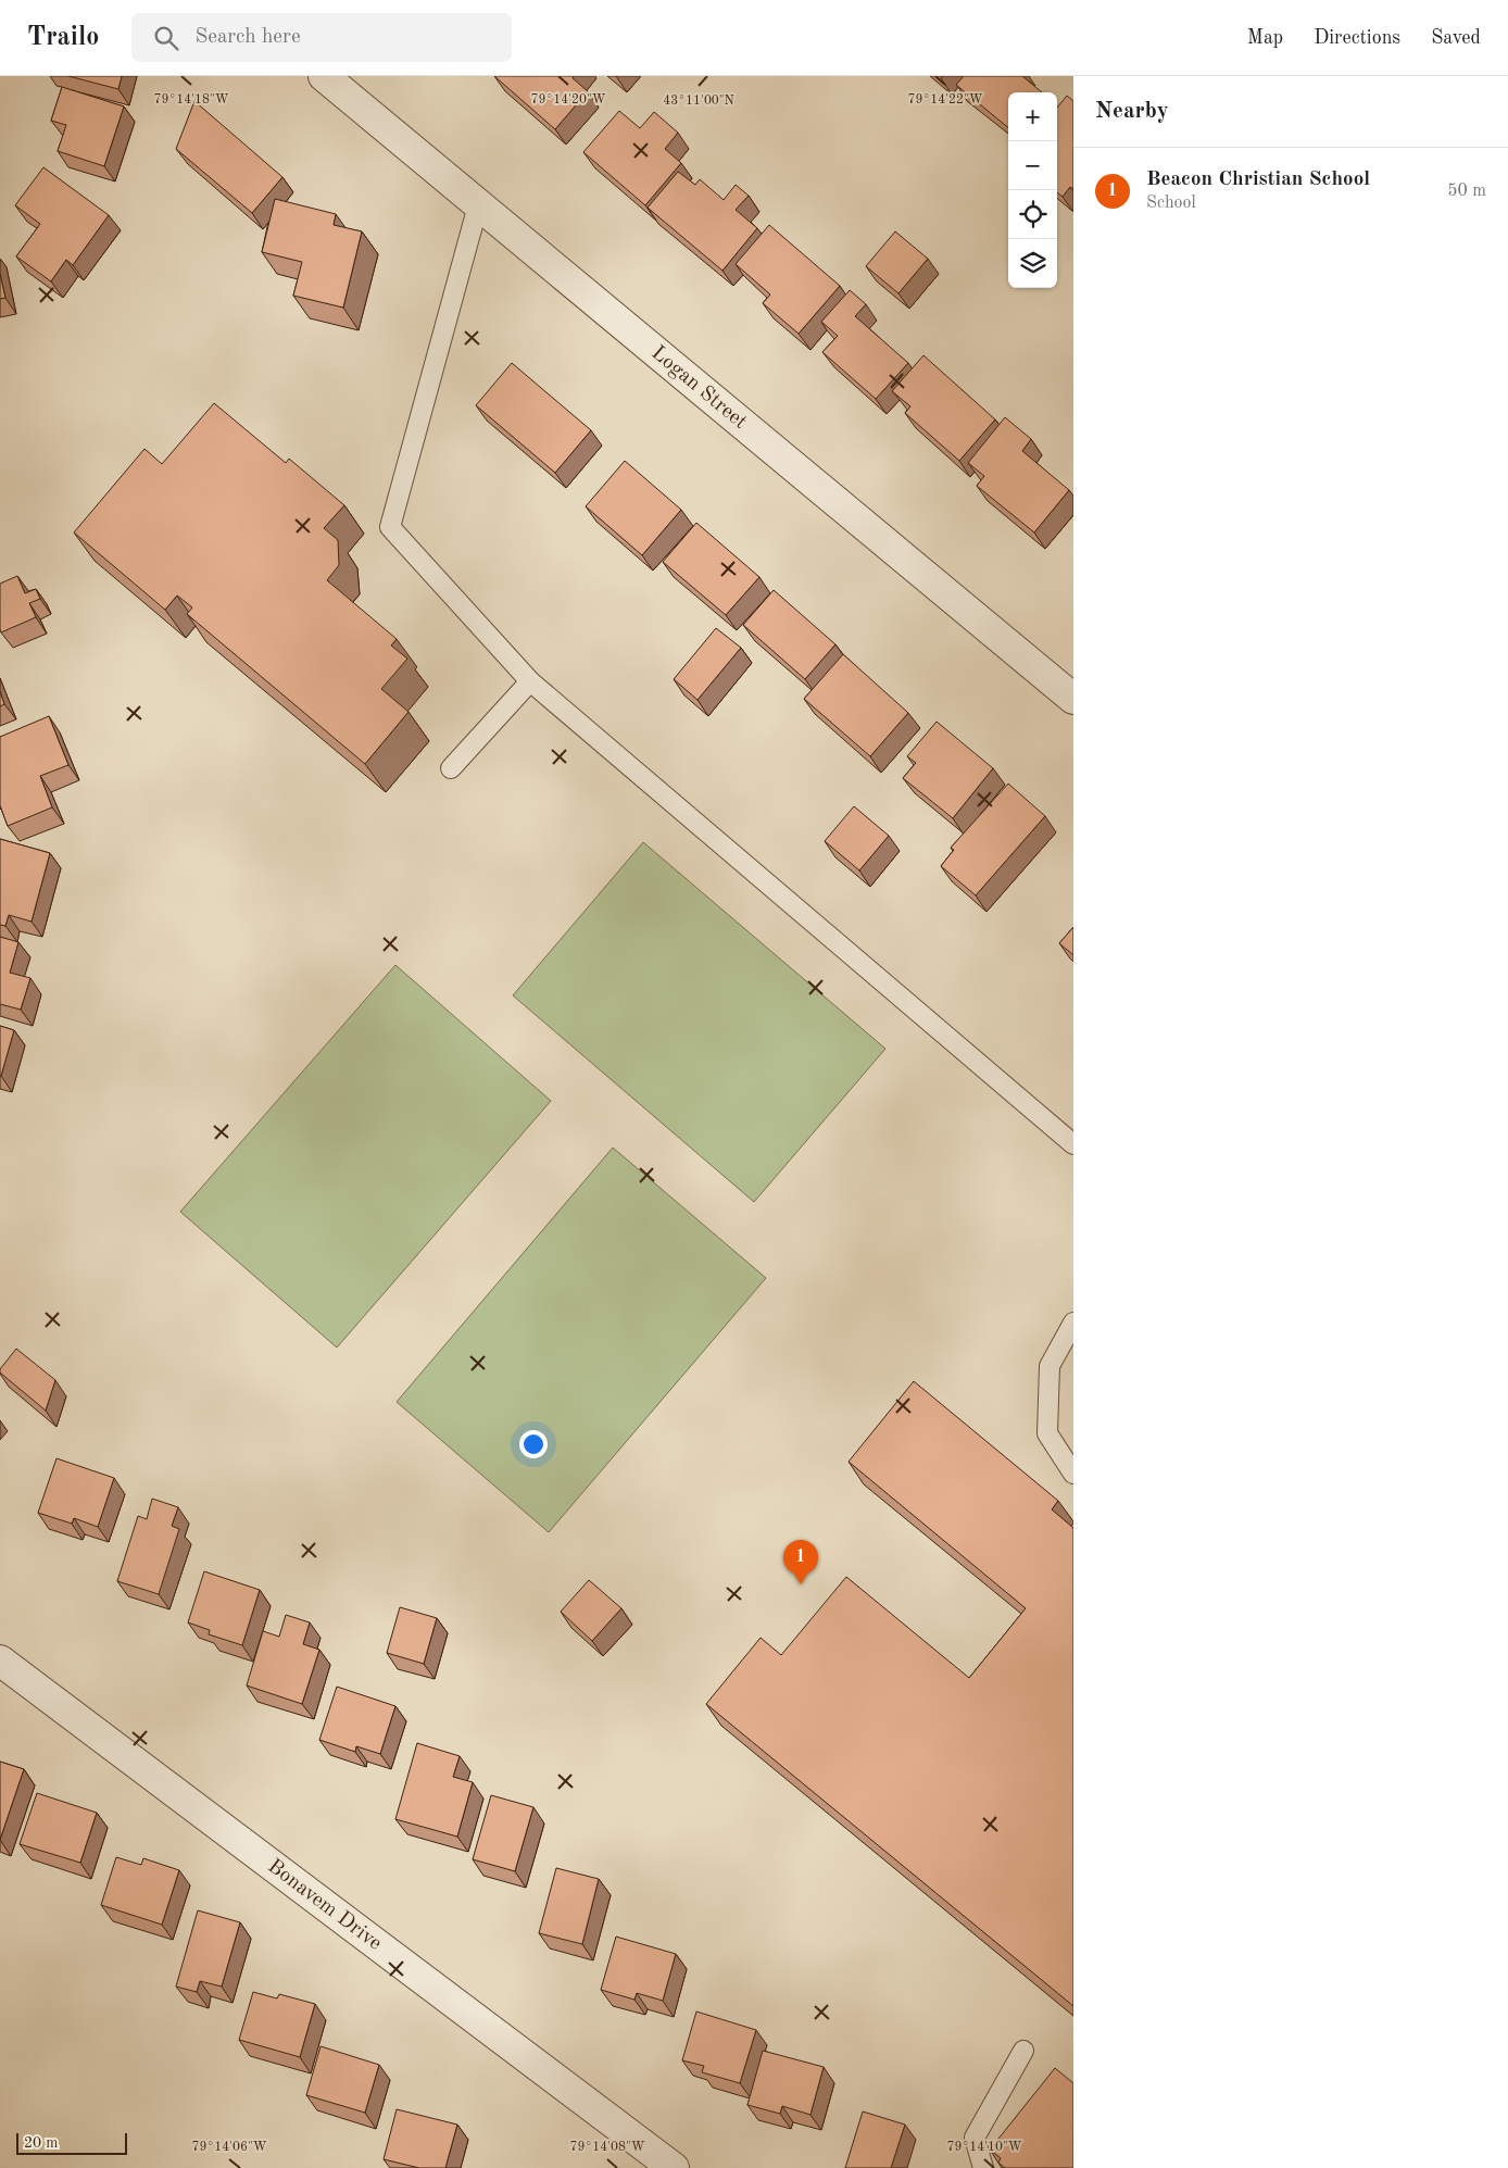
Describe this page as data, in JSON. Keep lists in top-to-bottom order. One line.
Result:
{"streets":{"street":["Logan Street","Bonavem Drive"]},"scale_bar":"20 m","page":{"header":"Trailo","search":"Search here","nav":["Map","Directions","Saved"],"heading":"Nearby","map_buttons":["+","−"],"list":[{"mark":"1","name":"Beacon Christian School","note":"School","value":"50 m"}],"pins":"1","scale":"20 m"},"coordinates":["79°14'22\"W","79°14'18\"W","79°14'20\"W","43°11'00\"N","79°14'06\"W","79°14'08\"W","79°14'10\"W"]}
